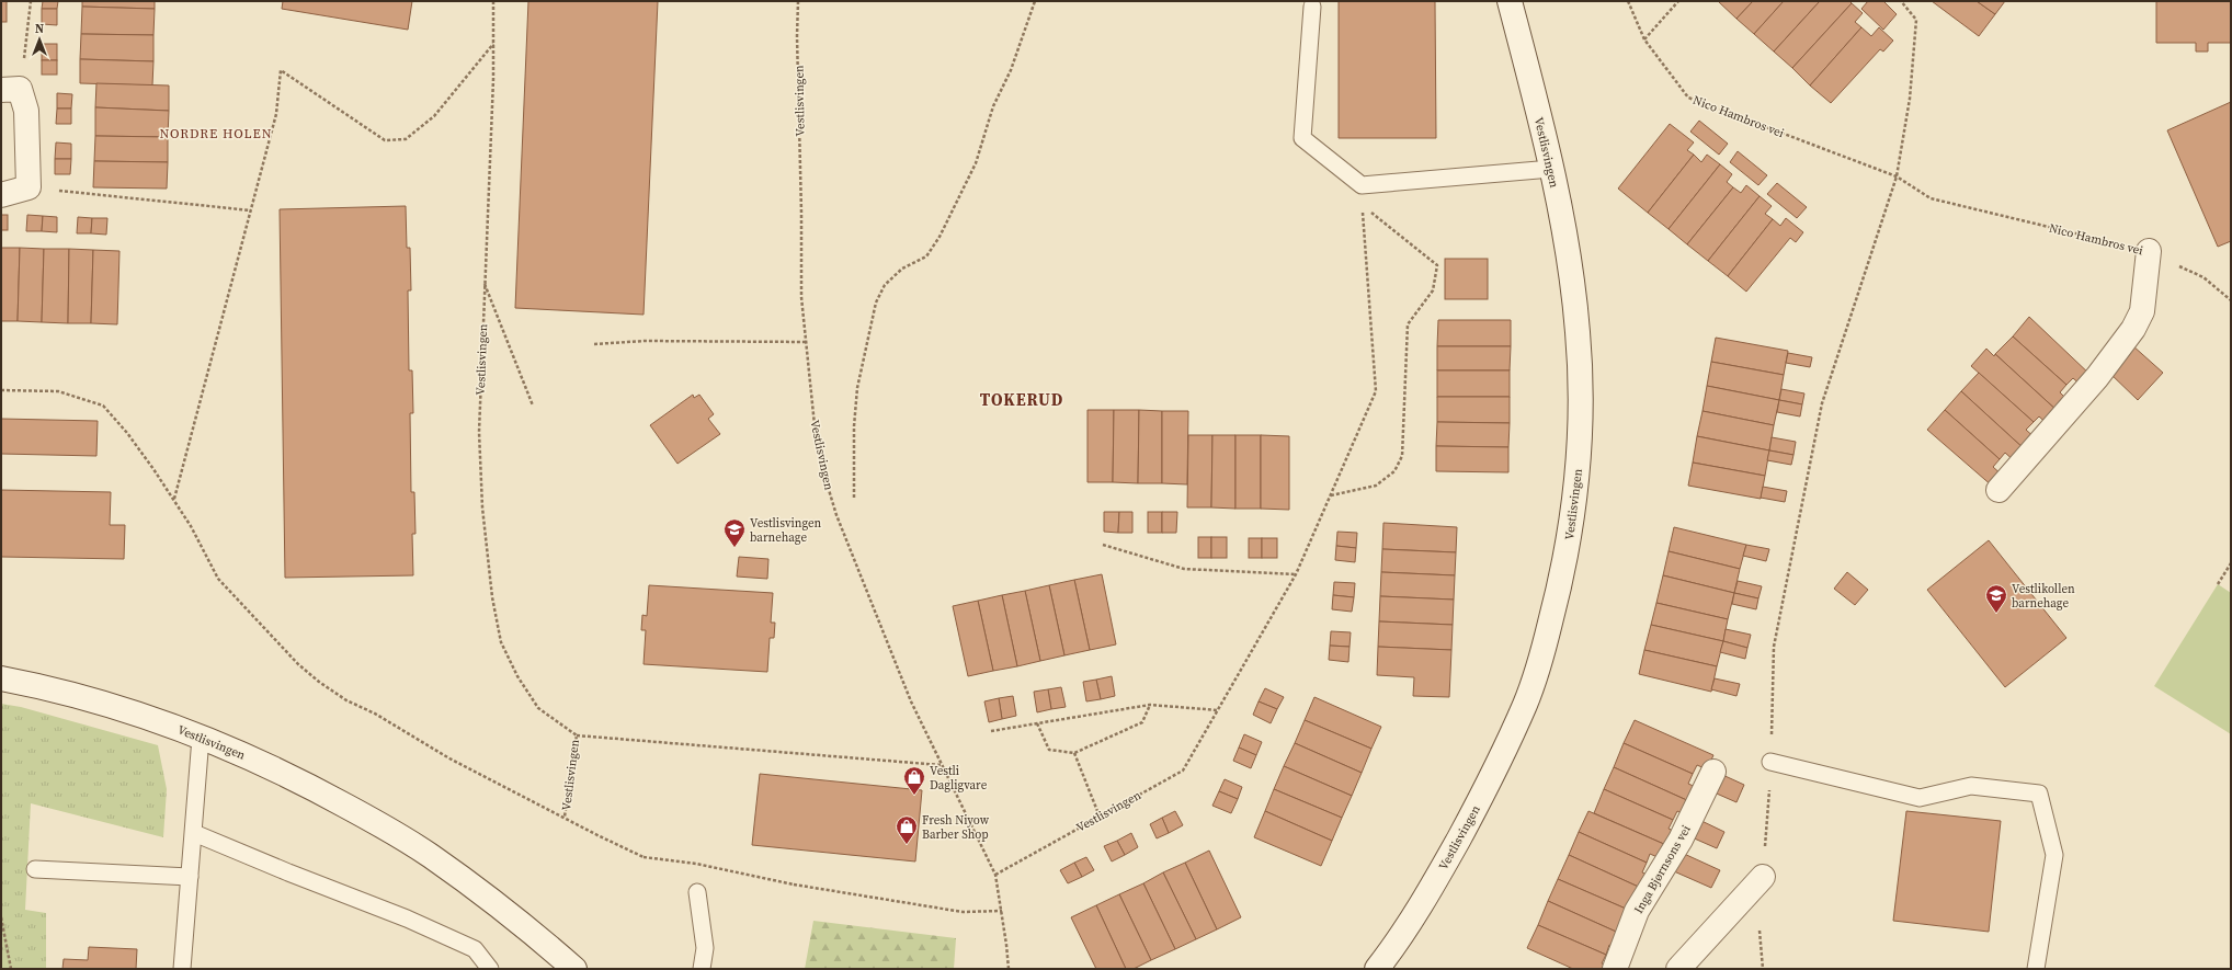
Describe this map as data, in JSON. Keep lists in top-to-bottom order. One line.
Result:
{"streets":{"street":["Vestlisvingen","Nico Hambros vei","Inga Bjørnsons vei"]},"districts":["NORDRE HOLEN","TOKERUD"],"places":{"school or university":["Vestlisvingen barnehage","Vestlikollen barnehage"],"shop":["Vestli Dagligvare","Fresh Niyow Barber Shop"]},"north":"top"}
